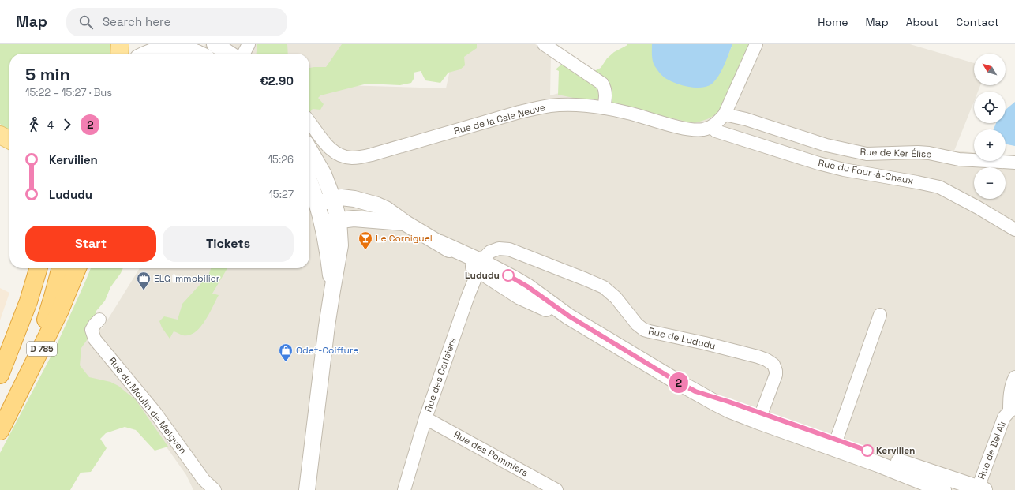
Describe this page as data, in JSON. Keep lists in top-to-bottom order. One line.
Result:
{"streets":{"highway":["D 785"],"street":["Rue de la Cale Neuve","Rue de Ker Élise","Rue du Four-à-Chaux","Rue de Lududu","Rue des Cerisiers","Rue du Moulin de Melgven","Rue de Bel Air","Rue des Pommiers"]},"crossings":[["Rue de la Cale Neuve","Rue du Four-à-Chaux"],["Rue de Lududu","Rue des Cerisiers"],["Rue des Cerisiers","Rue des Pommiers"]],"places":{"bar":["Le Corniguel"],"other":["Lududu","Kervilien"],"office":["ELG Immobilier"],"shop":["Odet-Coiffure"]},"lines":["bus line 2"],"north":"top left","page":{"header":"Map","search":"Search here","nav":["Home","Map","About","Contact"],"on_map":"2","map_buttons":["+","−"],"heading":["5 min","15:22 – 15:27 · Bus","€2.90"],"legs":["4","2"],"list":[{"name":"Kervilien","value":"15:26"},{"name":"Lududu","value":"15:27"}],"buttons":["Start","Tickets"]}}
